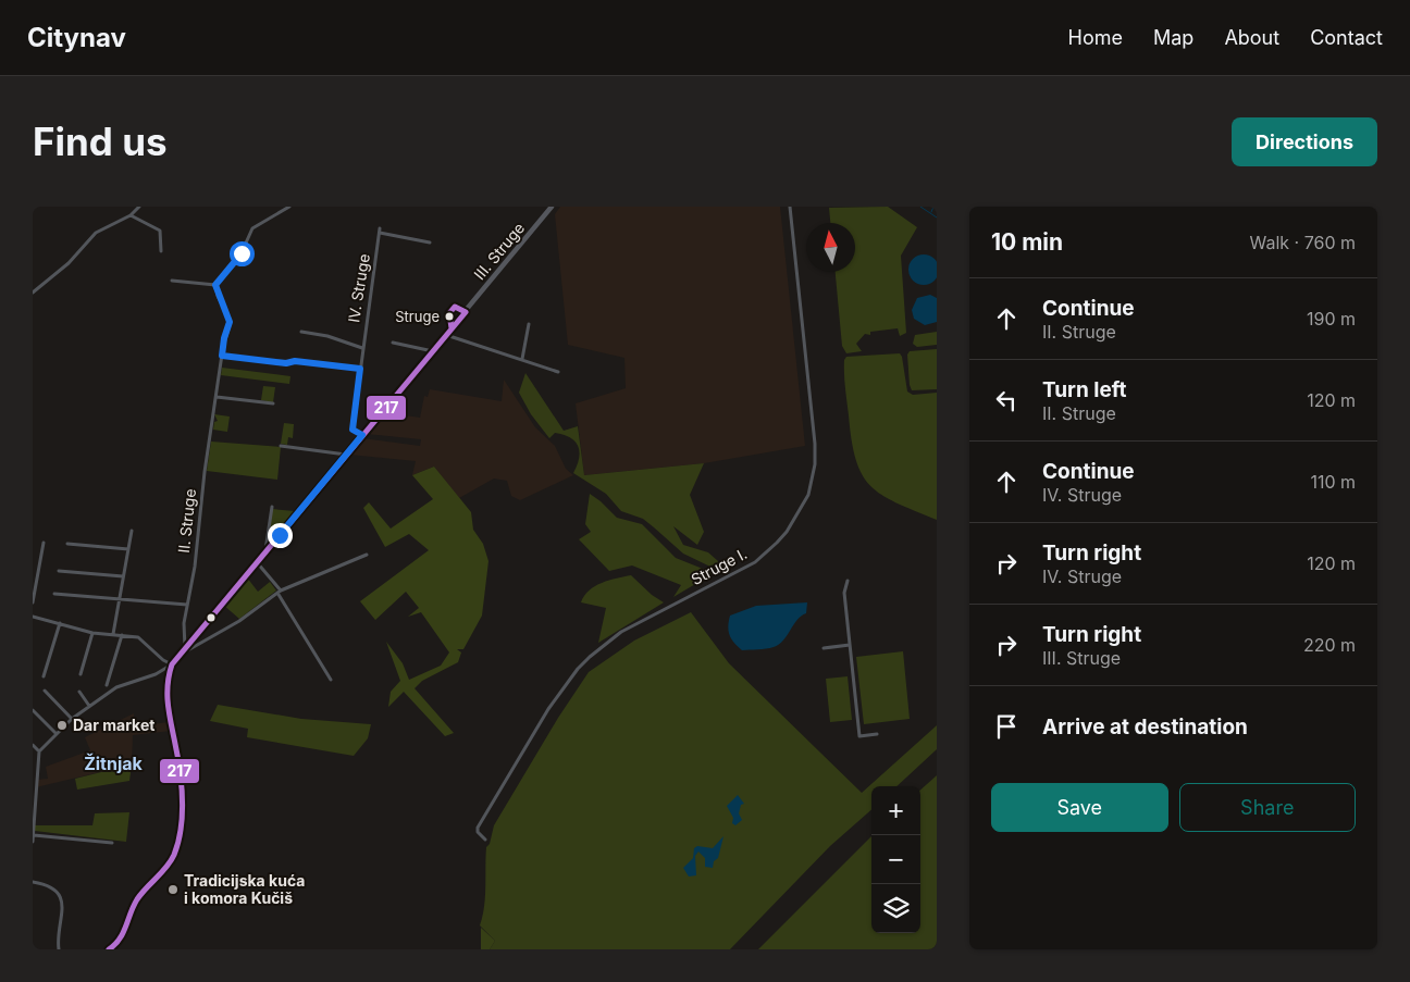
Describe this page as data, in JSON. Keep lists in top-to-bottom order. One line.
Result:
{"streets":{"street":["III. Struge","IV. Struge","II. Struge","Struge I."]},"districts":["Žitnjak"],"places":["Struge","Dar market","Tradicijska kuća i komora Kučiš"],"lines":["transit line 217"],"north":"top","page":{"header":"Citynav","nav":["Home","Map","About","Contact"],"buttons":["Directions",["Save","Share"]],"title":"Find us","heading":["10 min","Walk · 760 m"],"list":[["Continue","II. Struge","190 m"],["Turn left","II. Struge","120 m"],["Continue","IV. Struge","110 m"],["Turn right","IV. Struge","120 m"],["Turn right","III. Struge","220 m"],"Arrive at destination"],"map_buttons":["+","−"]}}
